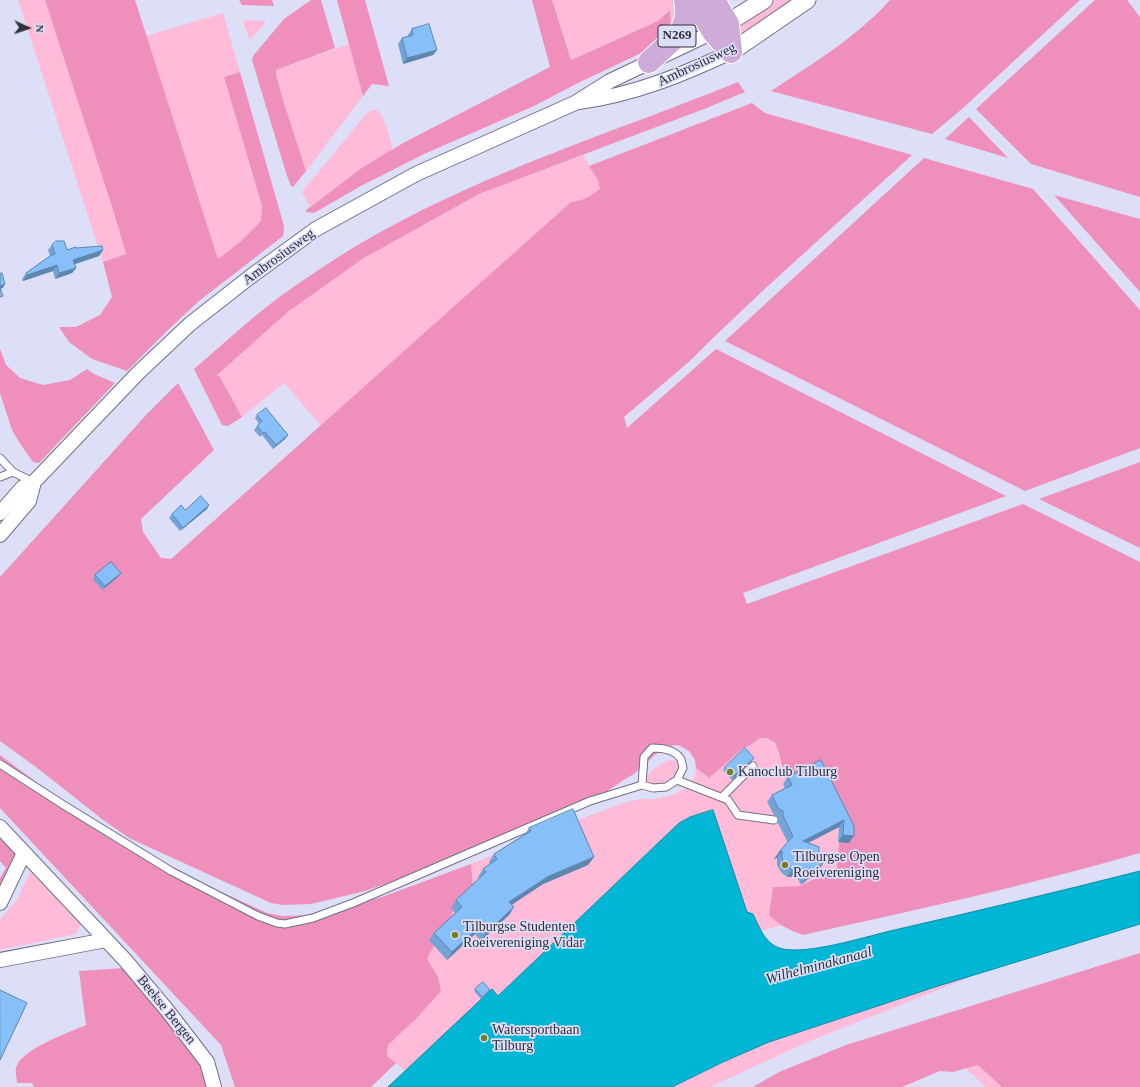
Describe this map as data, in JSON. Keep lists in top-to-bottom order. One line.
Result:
{"streets":{"highway":["N269"],"street":["Ambrosiusweg","Beekse Bergen"]},"crossings":[["N269","Ambrosiusweg"]],"water":["Wilhelminakanaal"],"places":["Kanoclub Tilburg","Tilburgse Open Roeivereniging","Tilburgse Studenten Roeivereniging Vidar","Watersportbaan Tilburg"],"north":"right"}
